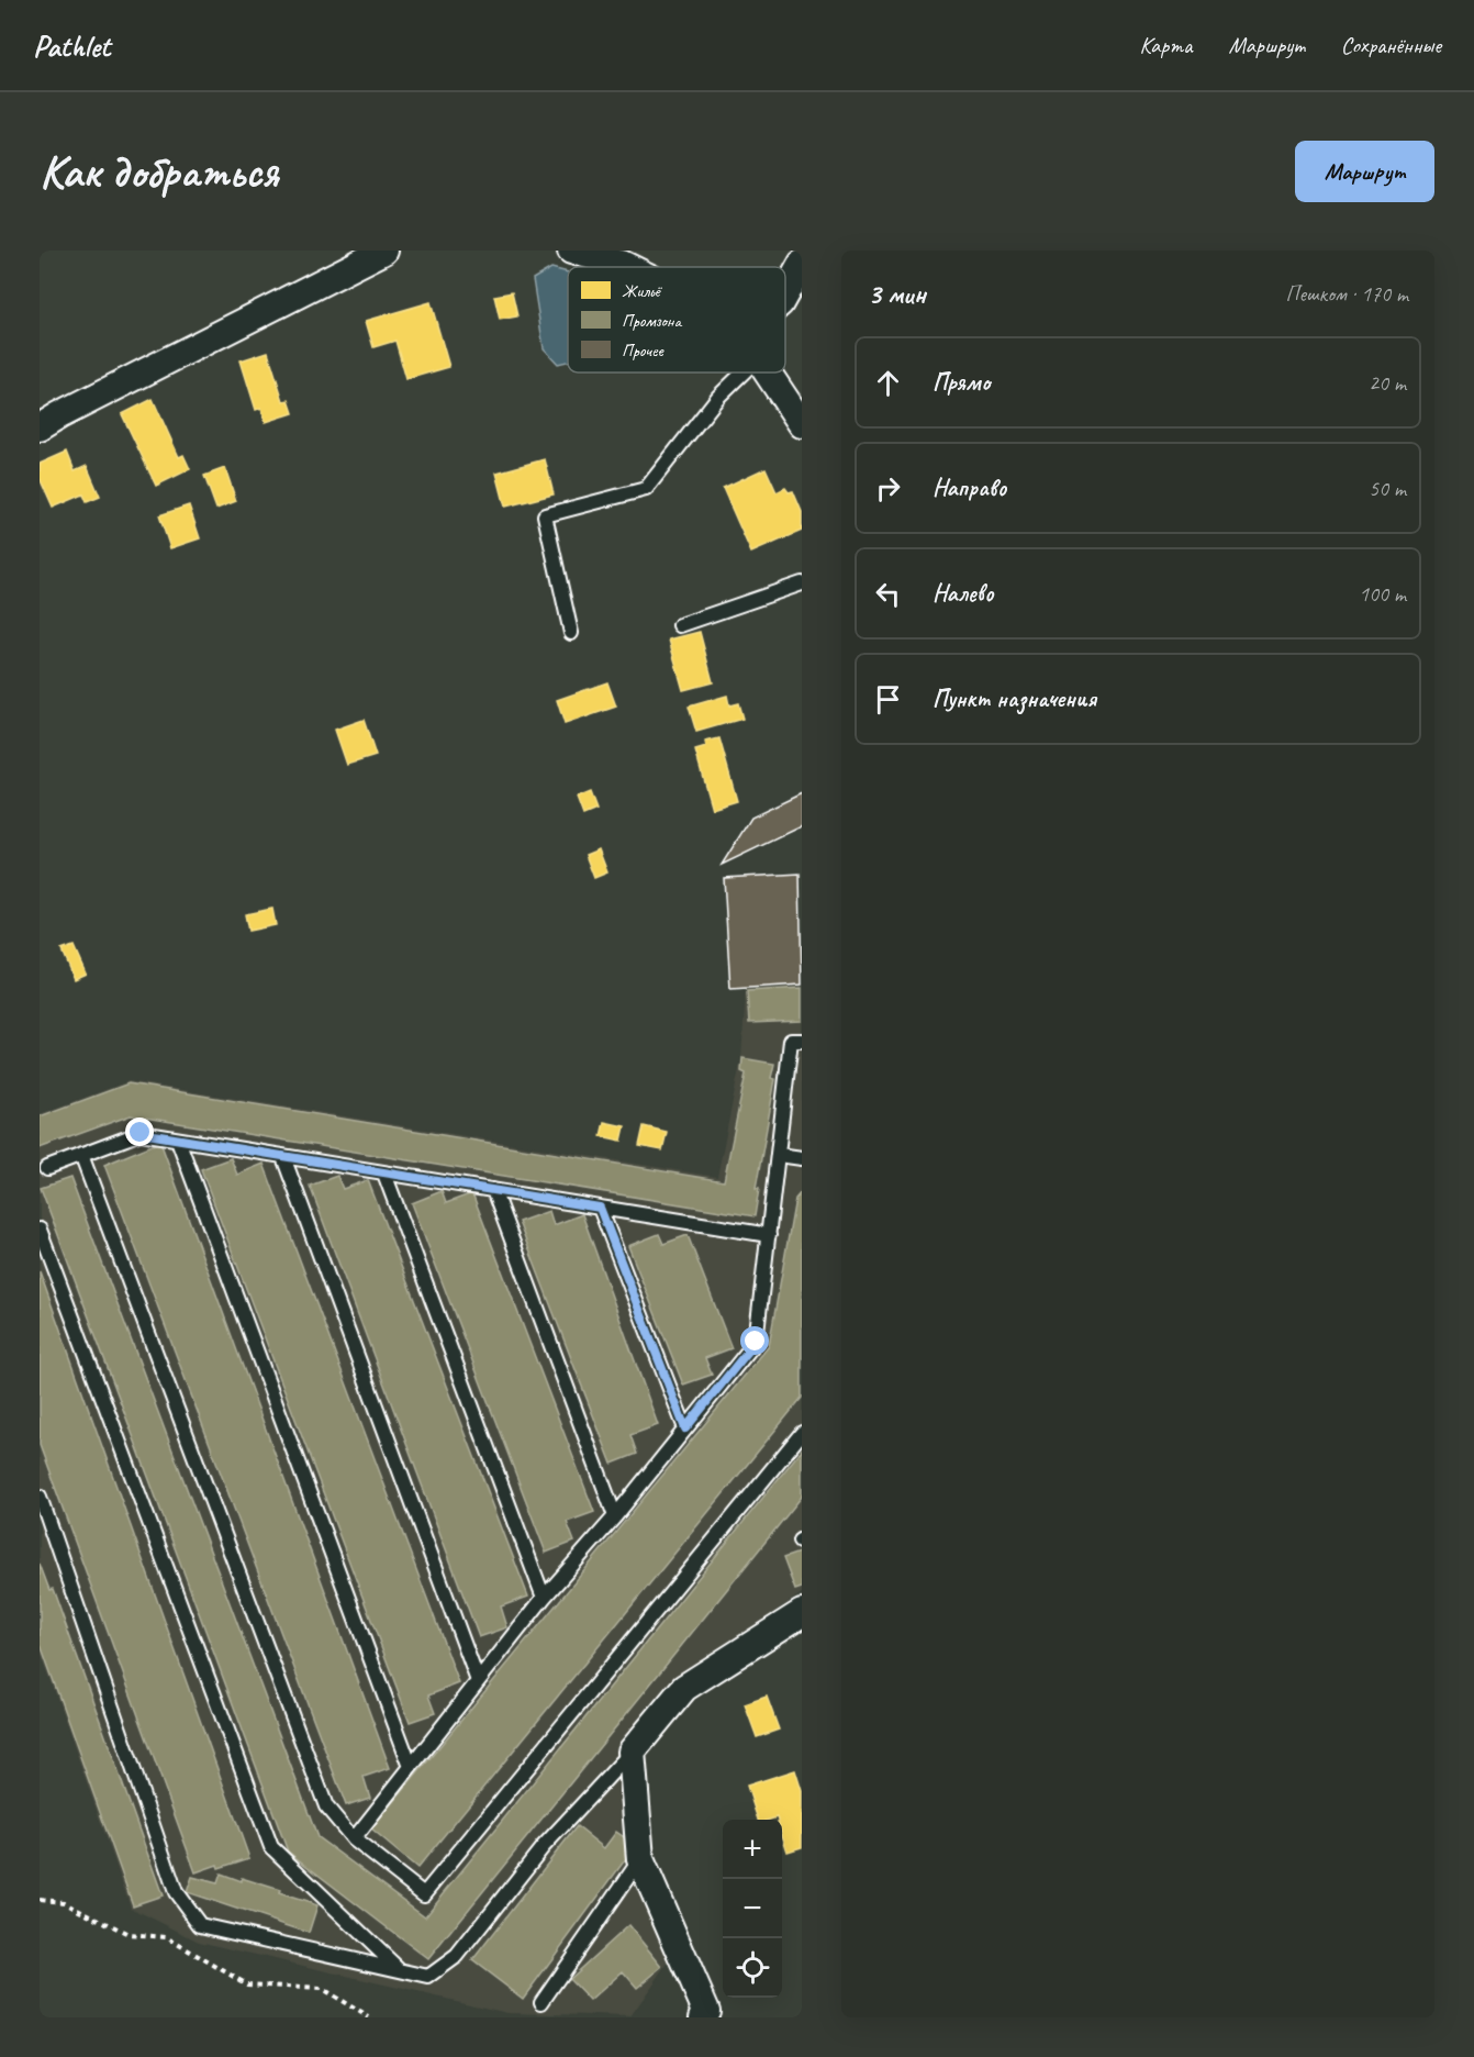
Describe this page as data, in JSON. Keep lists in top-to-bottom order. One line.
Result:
{"legend":["Жильё","Промзона","Прочее"],"page":{"header":"Pathlet","nav":["Карта","Маршрут","Сохранённые"],"buttons":"Маршрут","title":"Как добраться","heading":["3 мин","Пешком · 170 m"],"list":[["Прямо","20 m"],["Направо","50 m"],["Налево","100 m"],"Пункт назначения"],"map_buttons":["+","−"]}}
